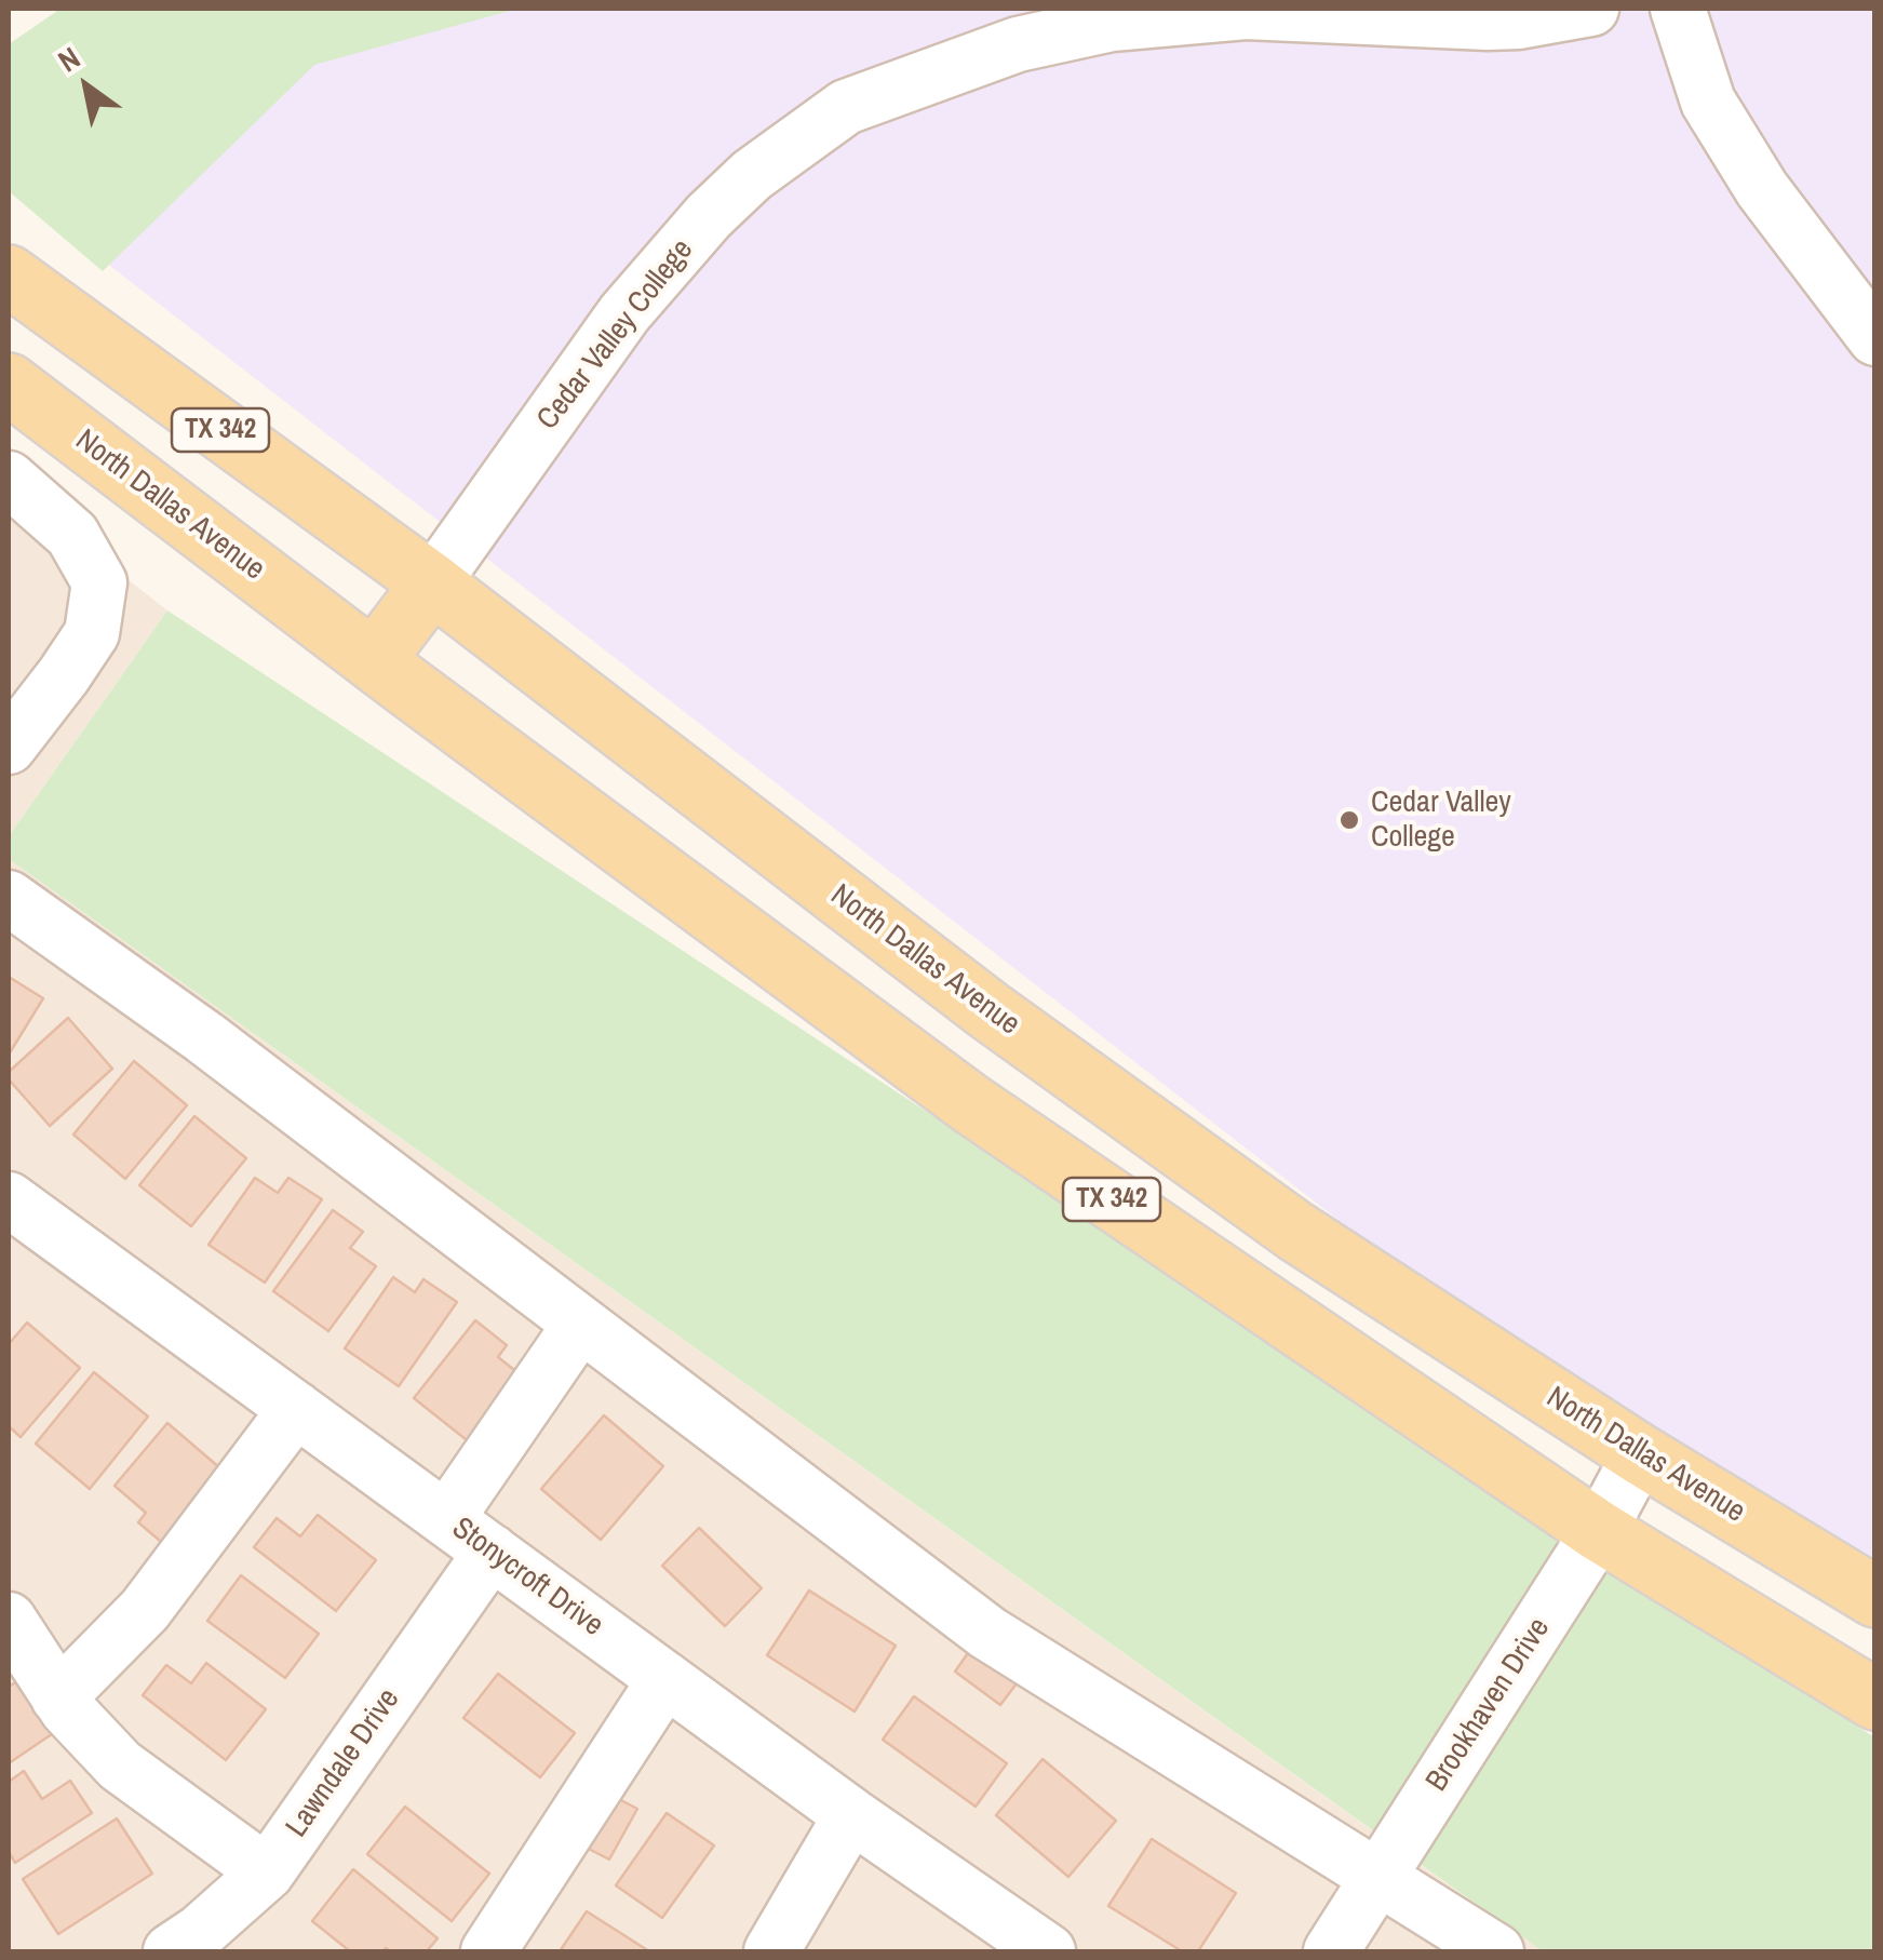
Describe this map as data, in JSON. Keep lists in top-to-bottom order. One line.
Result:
{"streets":{"main road":["TX 342","North Dallas Avenue"],"street":["Cedar Valley College","Stonycroft Drive","Brookhaven Drive","Lawndale Drive"]},"crossings":[["Cedar Valley College","North Dallas Avenue"],["North Dallas Avenue","Brookhaven Drive"],["Stonycroft Drive","Lawndale Drive"]],"places":["Cedar Valley College"],"north":"top left"}
